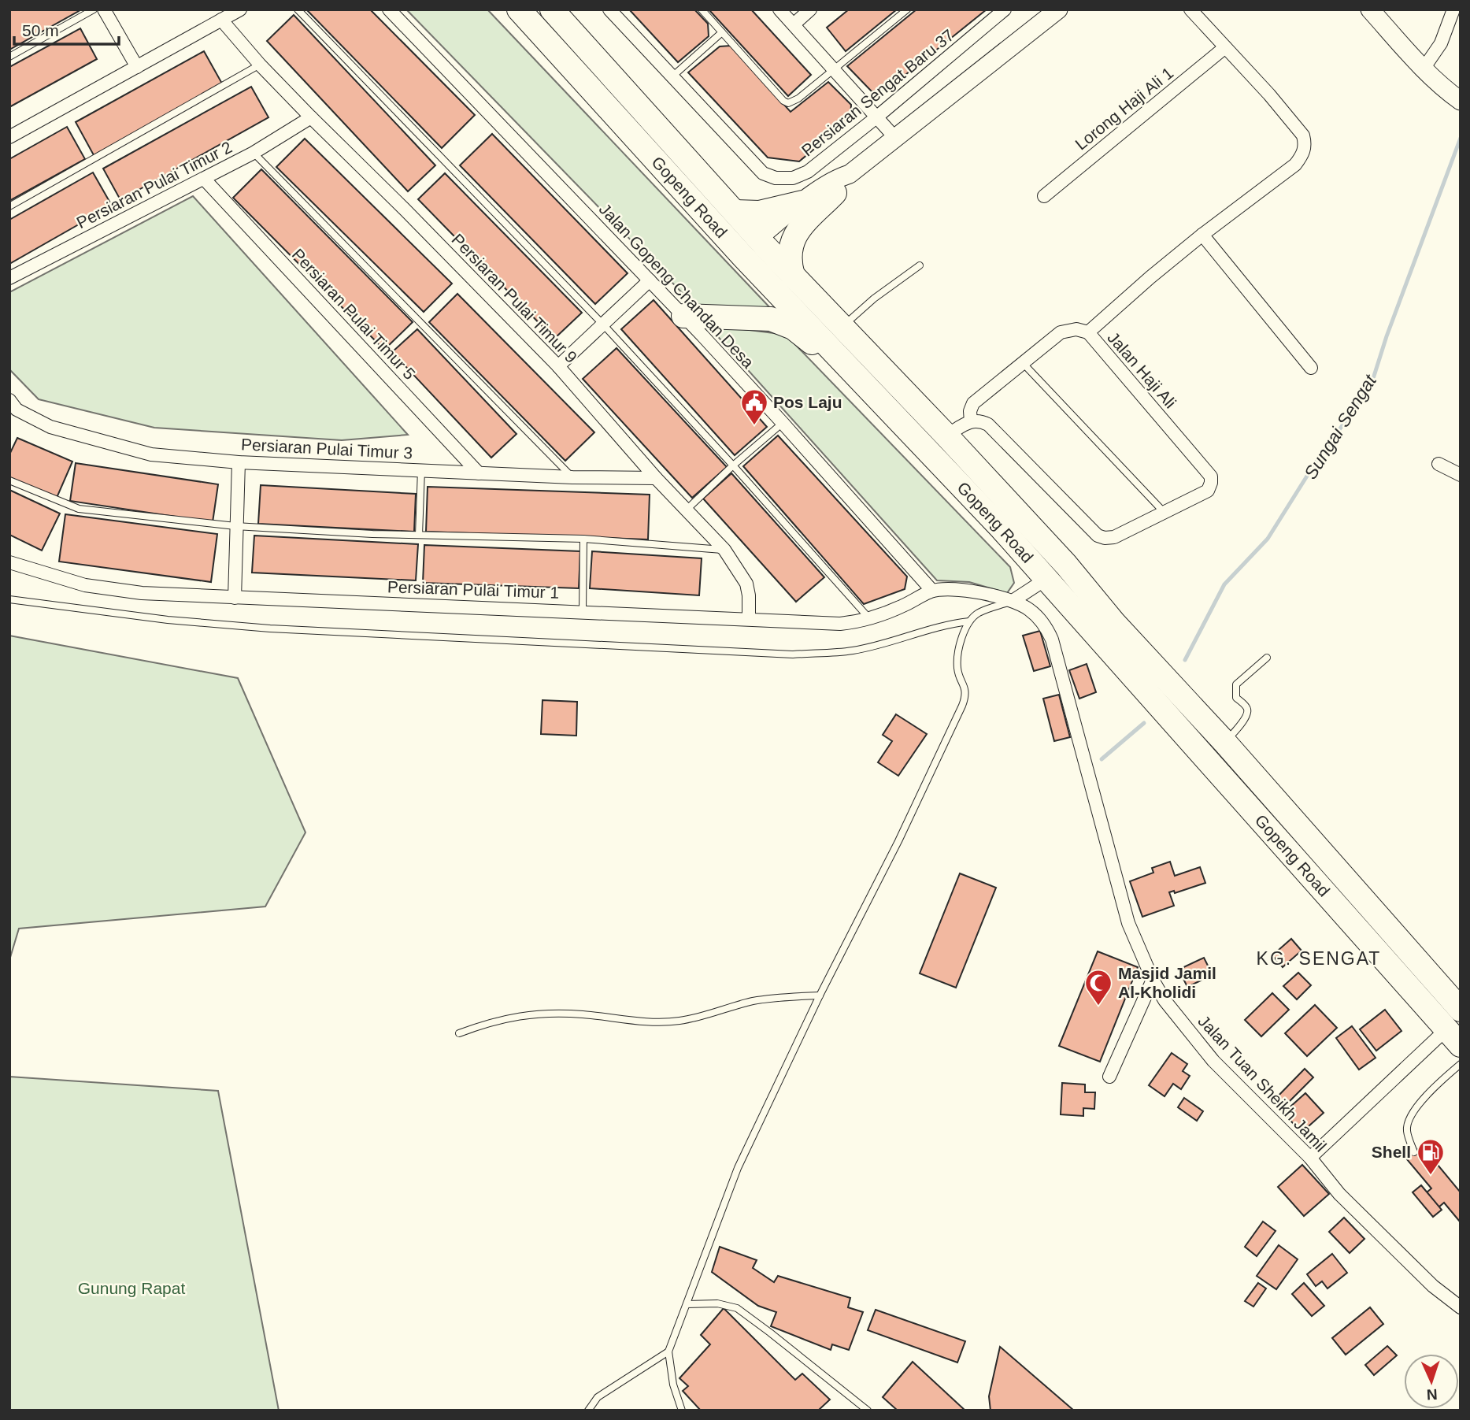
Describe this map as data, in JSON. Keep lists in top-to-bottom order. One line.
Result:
{"streets":{"highway":["Gopeng Road"],"street":["Persiaran Sengat Baru 37","Lorong Haji Ali 1","Persiaran Pulai Timur 2","Jalan Gopeng Chandan Desa","Persiaran Pulai Timur 9","Persiaran Pulai Timur 5","Jalan Haji Ali","Persiaran Pulai Timur 3","Persiaran Pulai Timur 1","Jalan Tuan Sheikh Jamil"]},"crossings":[["Lorong Haji Ali 1","Jalan Haji Ali"],["Persiaran Pulai Timur 2","Persiaran Pulai Timur 9"],["Persiaran Pulai Timur 2","Persiaran Pulai Timur 5"],["Jalan Gopeng Chandan Desa","Persiaran Pulai Timur 1"],["Jalan Gopeng Chandan Desa","Jalan Tuan Sheikh Jamil"],["Persiaran Pulai Timur 9","Persiaran Pulai Timur 3"],["Persiaran Pulai Timur 9","Persiaran Pulai Timur 1"],["Persiaran Pulai Timur 5","Persiaran Pulai Timur 3"],["Persiaran Pulai Timur 1","Jalan Tuan Sheikh Jamil"]],"districts":["KG. SENGAT"],"water":["Sungai Sengat"],"parks":["Gunung Rapat"],"places":{"public building":["Pos Laju"],"mosque":["Masjid Jamil Al-Kholidi"],"fuel station":["Shell"]},"scale_bar":"50 m","north":"bottom"}
